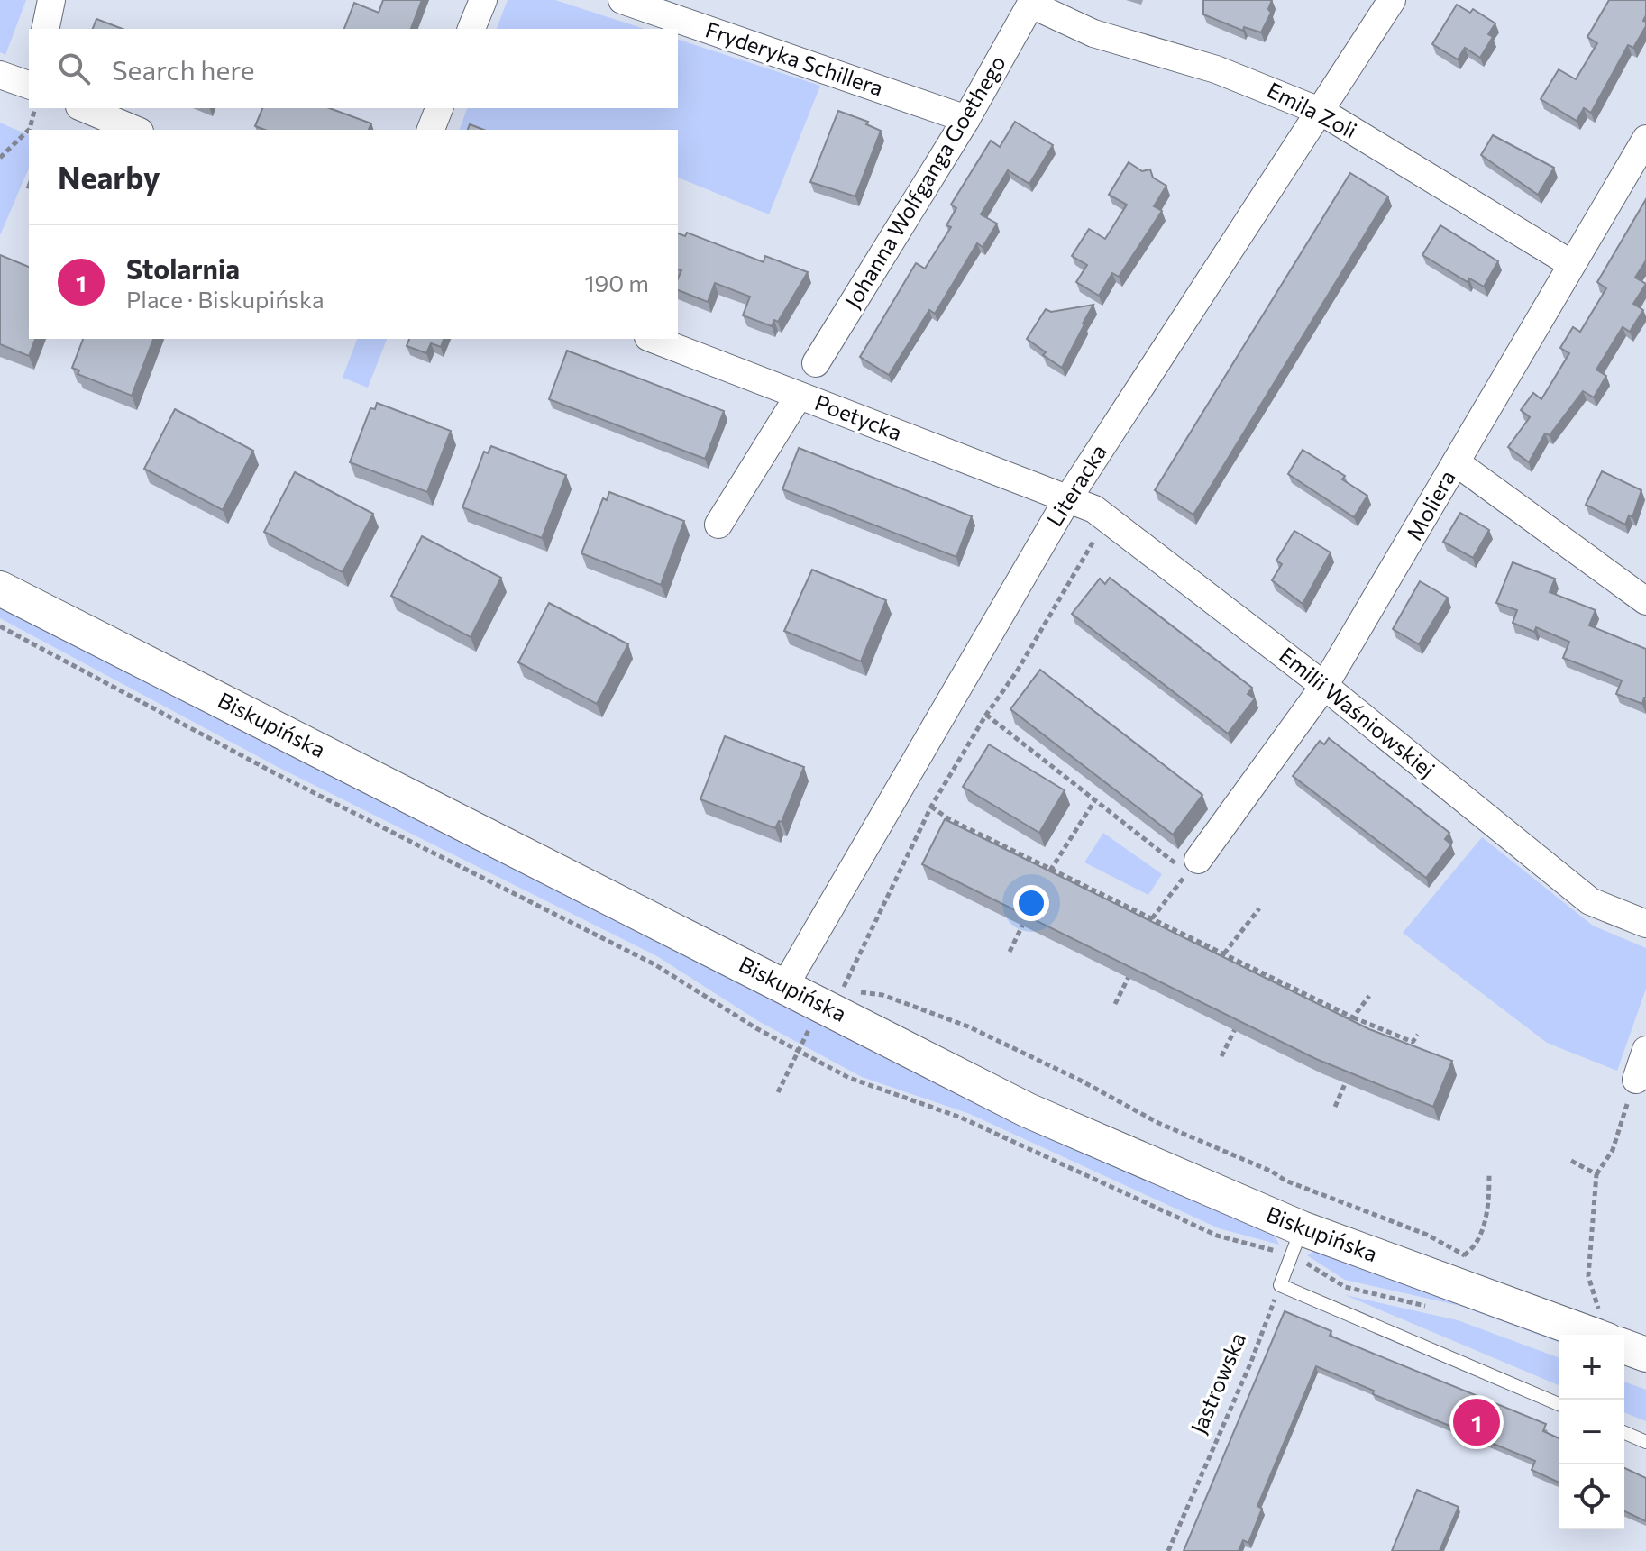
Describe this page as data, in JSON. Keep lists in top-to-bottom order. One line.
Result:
{"streets":{"street":["Fryderyka Schillera","Emila Zoli","Johanna Wolfganga Goethego","Poetycka","Literacka","Moliera","Emilii Waśniowskiej","Biskupińska"],"path":["Jastrowska"]},"crossings":[["Fryderyka Schillera","Johanna Wolfganga Goethego"],["Emila Zoli","Johanna Wolfganga Goethego"],["Emila Zoli","Literacka"],["Emila Zoli","Moliera"],["Poetycka","Literacka"],["Poetycka","Emilii Waśniowskiej"],["Literacka","Emilii Waśniowskiej"],["Literacka","Biskupińska"],["Moliera","Emilii Waśniowskiej"]],"page":{"search":"Search here","heading":"Nearby","list":[{"mark":"1","name":"Stolarnia","note":"Place · Biskupińska","value":"190 m"}],"map_buttons":["+","−"],"pins":"1"}}
